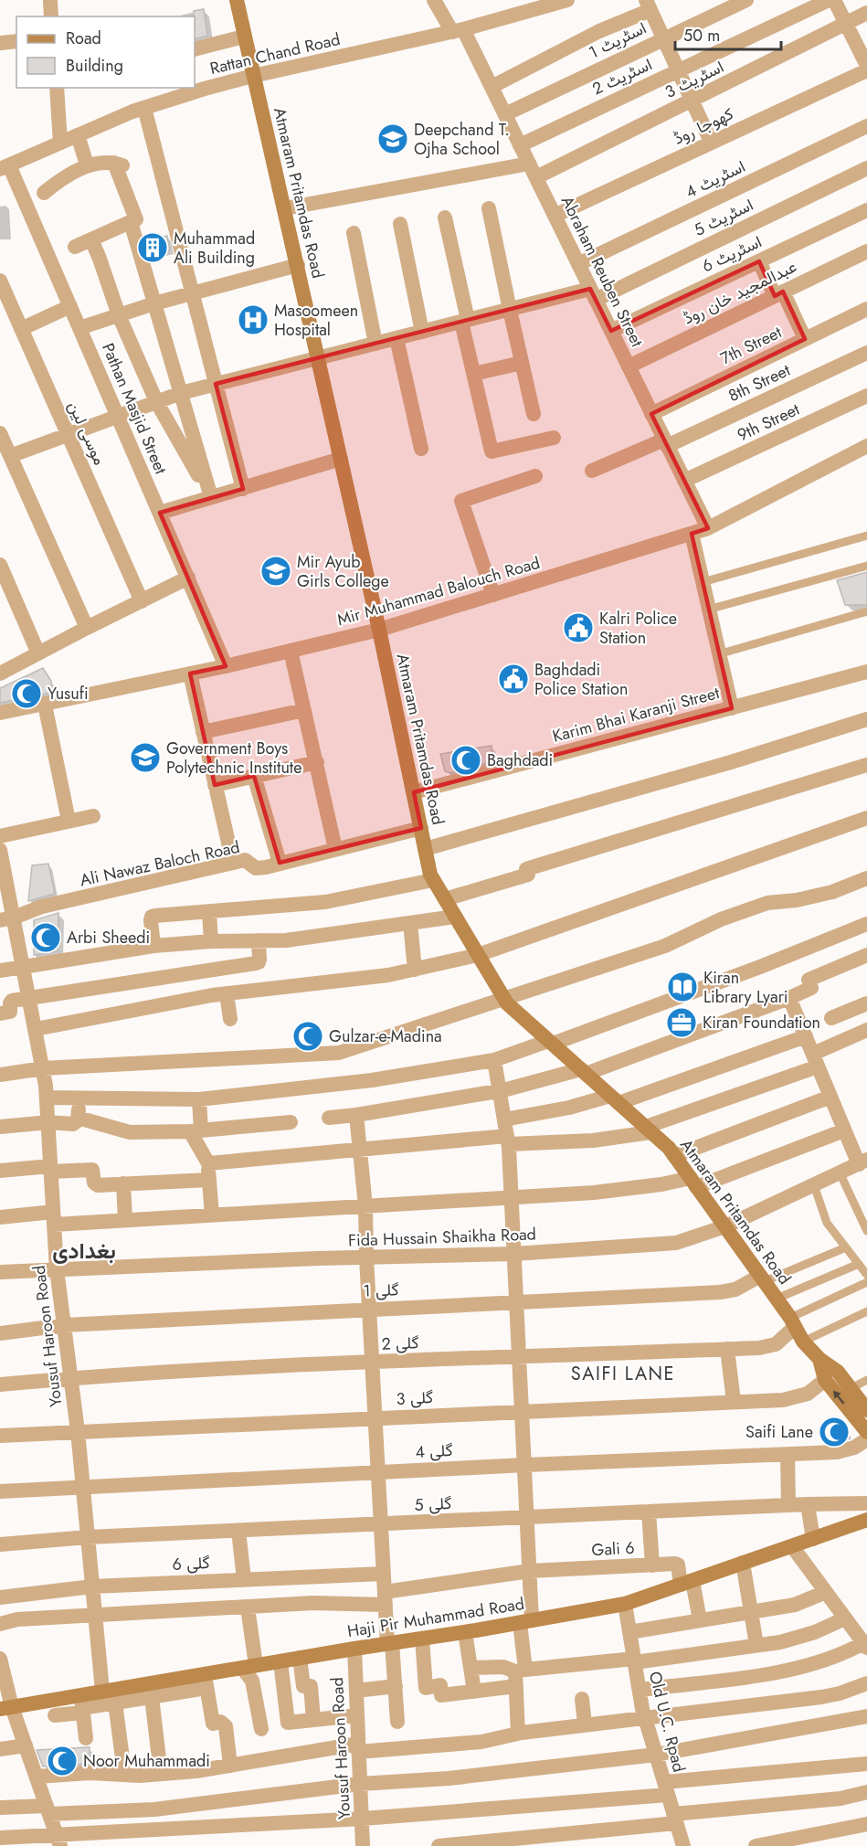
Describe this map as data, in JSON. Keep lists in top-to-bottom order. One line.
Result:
{"streets":{"main road":["Atmaram Pritamdas Road","Haji Pir Muhammad Road"],"street":["اسٹریٹ 1","Rattan Chand Road","اسٹریٹ 2","اسٹریٹ 3","کھوجا روڈ","اسٹریٹ 4","اسٹریٹ 5","اسٹریٹ 6","Abraham Reuben Street","عبدالمجید خان روڈ","7th Street","8th Street","Pathan Masjid Street","9th Street","موسی لین","Mir Muhammad Balouch Road","Karim Bhai Karanji Street","Ali Nawaz Baloch Road","Fida Hussain Shaikha Road","گلی 1","Yousuf Haroon Road","گلی 2","گلی 3","گلی 4","گلی 5","Gali 6","گلی 6","Old U.C. Rpad"]},"crossings":[["اسٹریٹ 1","Abraham Reuben Street"],["Rattan Chand Road","Atmaram Pritamdas Road"],["Rattan Chand Road","Abraham Reuben Street"],["Rattan Chand Road","Pathan Masjid Street"],["اسٹریٹ 2","Abraham Reuben Street"],["اسٹریٹ 3","Atmaram Pritamdas Road"],["اسٹریٹ 3","Abraham Reuben Street"],["کھوجا روڈ","Abraham Reuben Street"],["اسٹریٹ 4","Abraham Reuben Street"],["Atmaram Pritamdas Road","اسٹریٹ 5"],["Atmaram Pritamdas Road","Mir Muhammad Balouch Road"],["Atmaram Pritamdas Road","Karim Bhai Karanji Street"],["Atmaram Pritamdas Road","Ali Nawaz Baloch Road"],["Atmaram Pritamdas Road","Fida Hussain Shaikha Road"],["Atmaram Pritamdas Road","گلی 1"],["Atmaram Pritamdas Road","گلی 2"],["Atmaram Pritamdas Road","گلی 3"],["اسٹریٹ 5","Abraham Reuben Street"],["اسٹریٹ 5","Pathan Masjid Street"],["اسٹریٹ 5","موسی لین"],["اسٹریٹ 6","Abraham Reuben Street"],["Abraham Reuben Street","عبدالمجید خان روڈ"],["Abraham Reuben Street","7th Street"],["Abraham Reuben Street","8th Street"],["Abraham Reuben Street","9th Street"],["Abraham Reuben Street","Mir Muhammad Balouch Road"],["Pathan Masjid Street","Mir Muhammad Balouch Road"],["Ali Nawaz Baloch Road","Yousuf Haroon Road"],["Fida Hussain Shaikha Road","Yousuf Haroon Road"],["گلی 1","Yousuf Haroon Road"],["Yousuf Haroon Road","گلی 2"],["Yousuf Haroon Road","گلی 3"],["Yousuf Haroon Road","گلی 4"],["Yousuf Haroon Road","گلی 5"],["Yousuf Haroon Road","Gali 6"],["Yousuf Haroon Road","گلی 6"],["Yousuf Haroon Road","Haji Pir Muhammad Road"],["Gali 6","Haji Pir Muhammad Road"],["Haji Pir Muhammad Road","Old U.C. Rpad"]],"districts":["بغدادی","SAIFI LANE"],"places":{"school or university":["Deepchand T. Ojha School","Mir Ayub Girls College","Government Boys Polytechnic Institute"],"building":["Muhammad Ali Building"],"hospital":["Masoomeen Hospital"],"public building":["Kalri Police Station","Baghdadi Police Station"],"mosque":["Yusufi","Baghdadi","Arbi Sheedi","Gulzar-e-Madina","Saifi Lane","Noor Muhammadi"],"library":["Kiran Library Lyari"],"office":["Kiran Foundation"]},"legend":["Road","Building"],"scale_bar":"50 m"}
